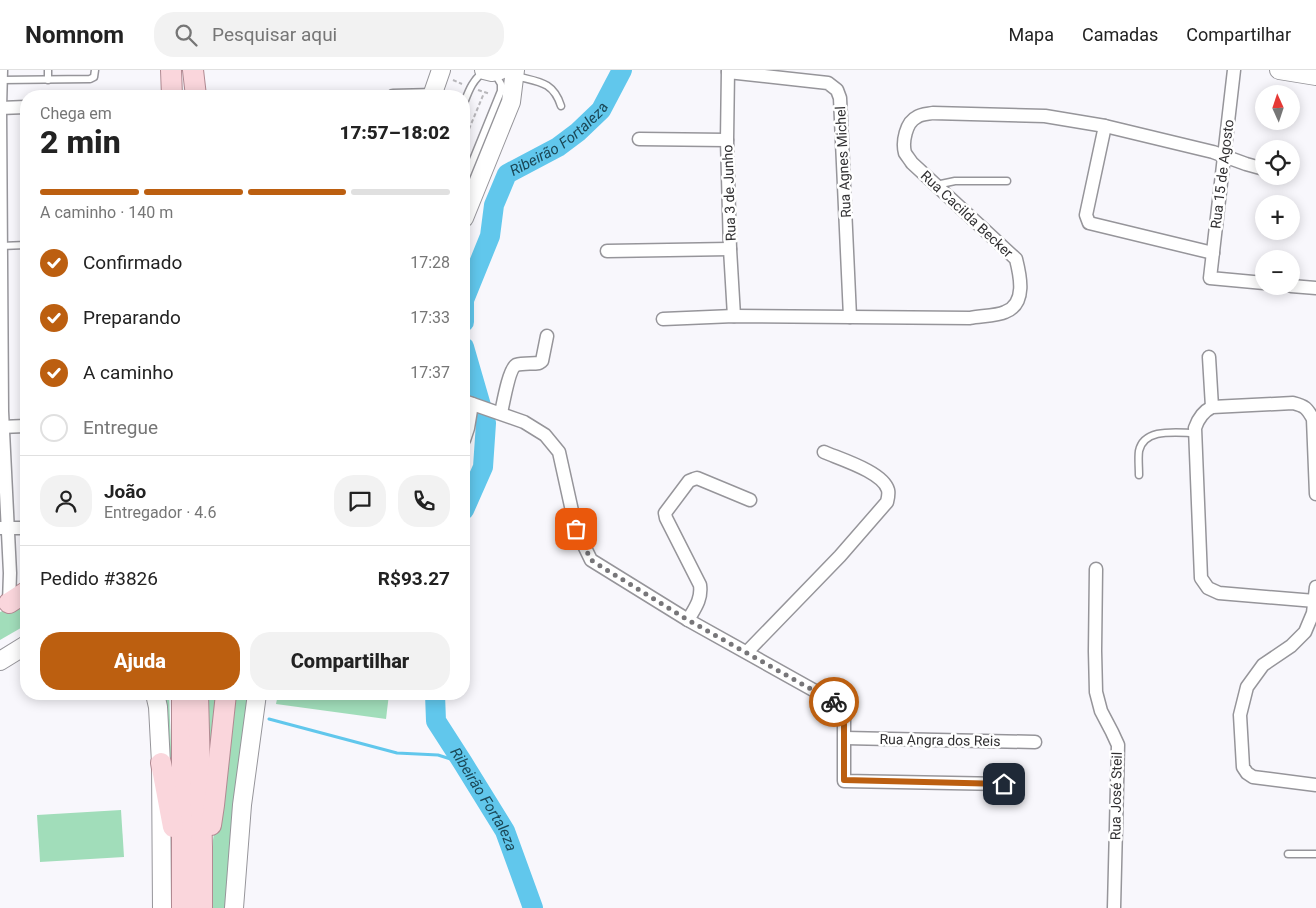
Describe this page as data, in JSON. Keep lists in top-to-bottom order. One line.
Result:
{"streets":{"street":["Rua Agnes Michel","Rua 15 de Agosto","Rua 3 de Junho","Rua Cacilda Becker","Rua Angra dos Reis","Rua José Steil"]},"crossings":[["Rua Agnes Michel","Rua 3 de Junho"],["Rua Agnes Michel","Rua Cacilda Becker"],["Rua 15 de Agosto","Rua Cacilda Becker"],["Rua 3 de Junho","Rua Cacilda Becker"]],"water":["Ribeirão Fortaleza"],"north":"top","page":{"header":"Nomnom","search":"Pesquisar aqui","nav":["Mapa","Camadas","Compartilhar"],"map_buttons":["+","−"],"heading":["2 min","Chega em","17:57–18:02"],"panel":["João","Entregador · 4.6","Pedido #3826","R$93.27"],"bar":"A caminho · 140 m","list":[["Confirmado","17:28"],["Preparando","17:33"],["A caminho","17:37"],"Entregue"],"buttons":["Ajuda","Compartilhar"]}}
